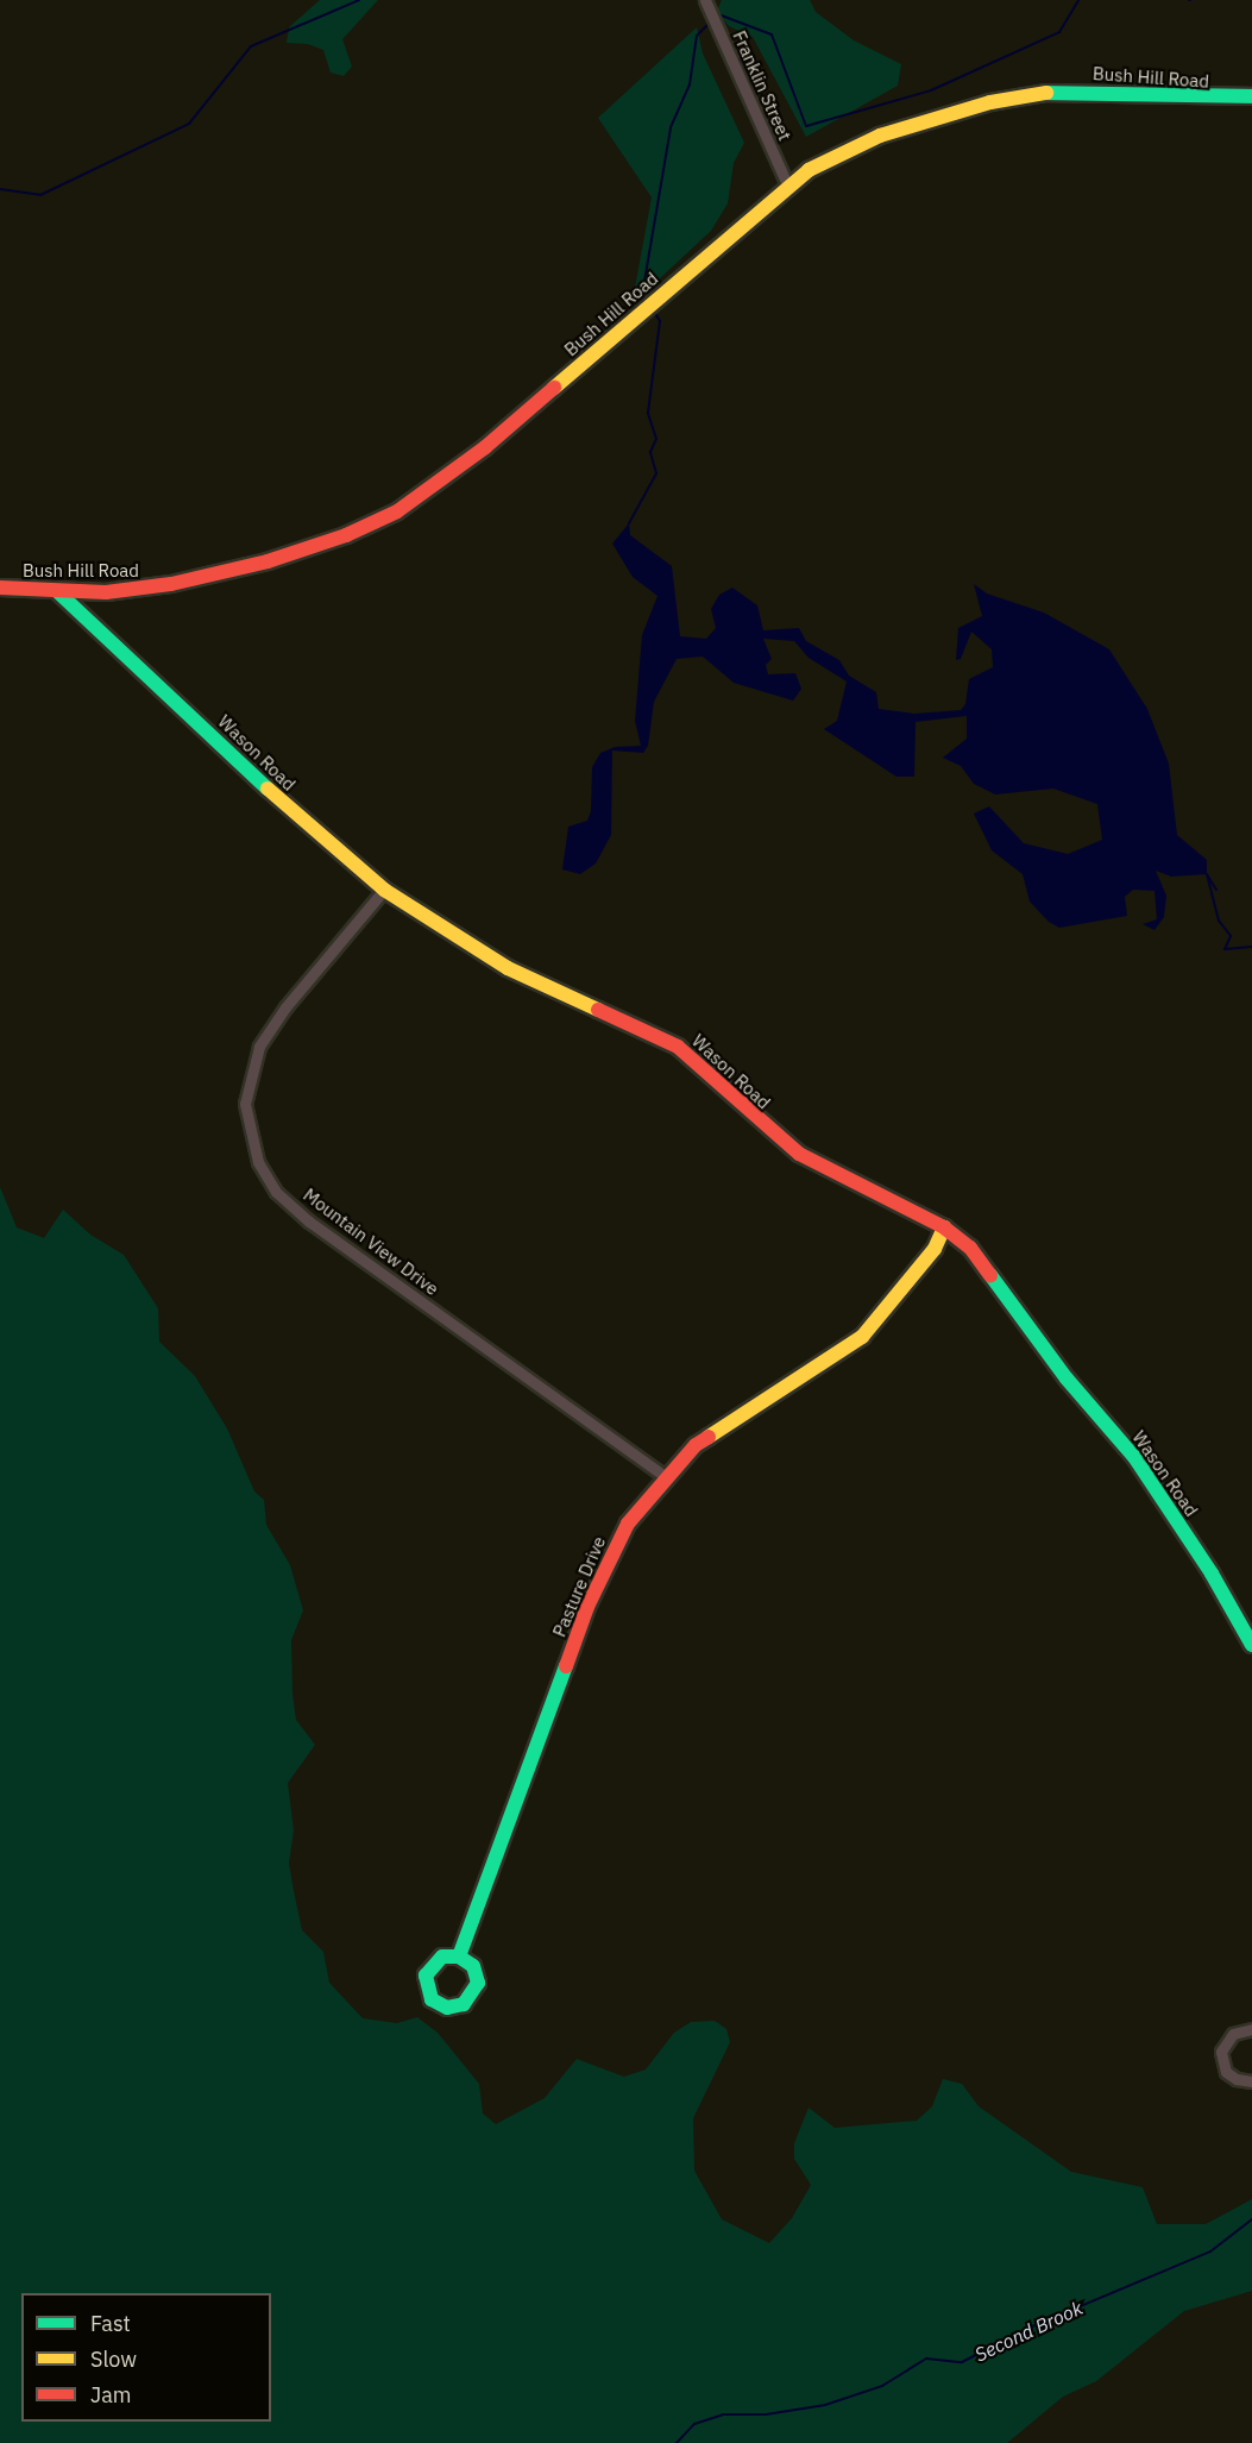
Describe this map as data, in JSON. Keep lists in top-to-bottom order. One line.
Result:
{"streets":{"street":["Bush Hill Road","Franklin Street","Wason Road","Mountain View Drive","Pasture Drive"]},"crossings":[["Bush Hill Road","Franklin Street"],["Bush Hill Road","Wason Road"],["Wason Road","Mountain View Drive"],["Wason Road","Pasture Drive"],["Mountain View Drive","Pasture Drive"]],"water":["Second Brook"],"legend":["Fast","Slow","Jam"]}
